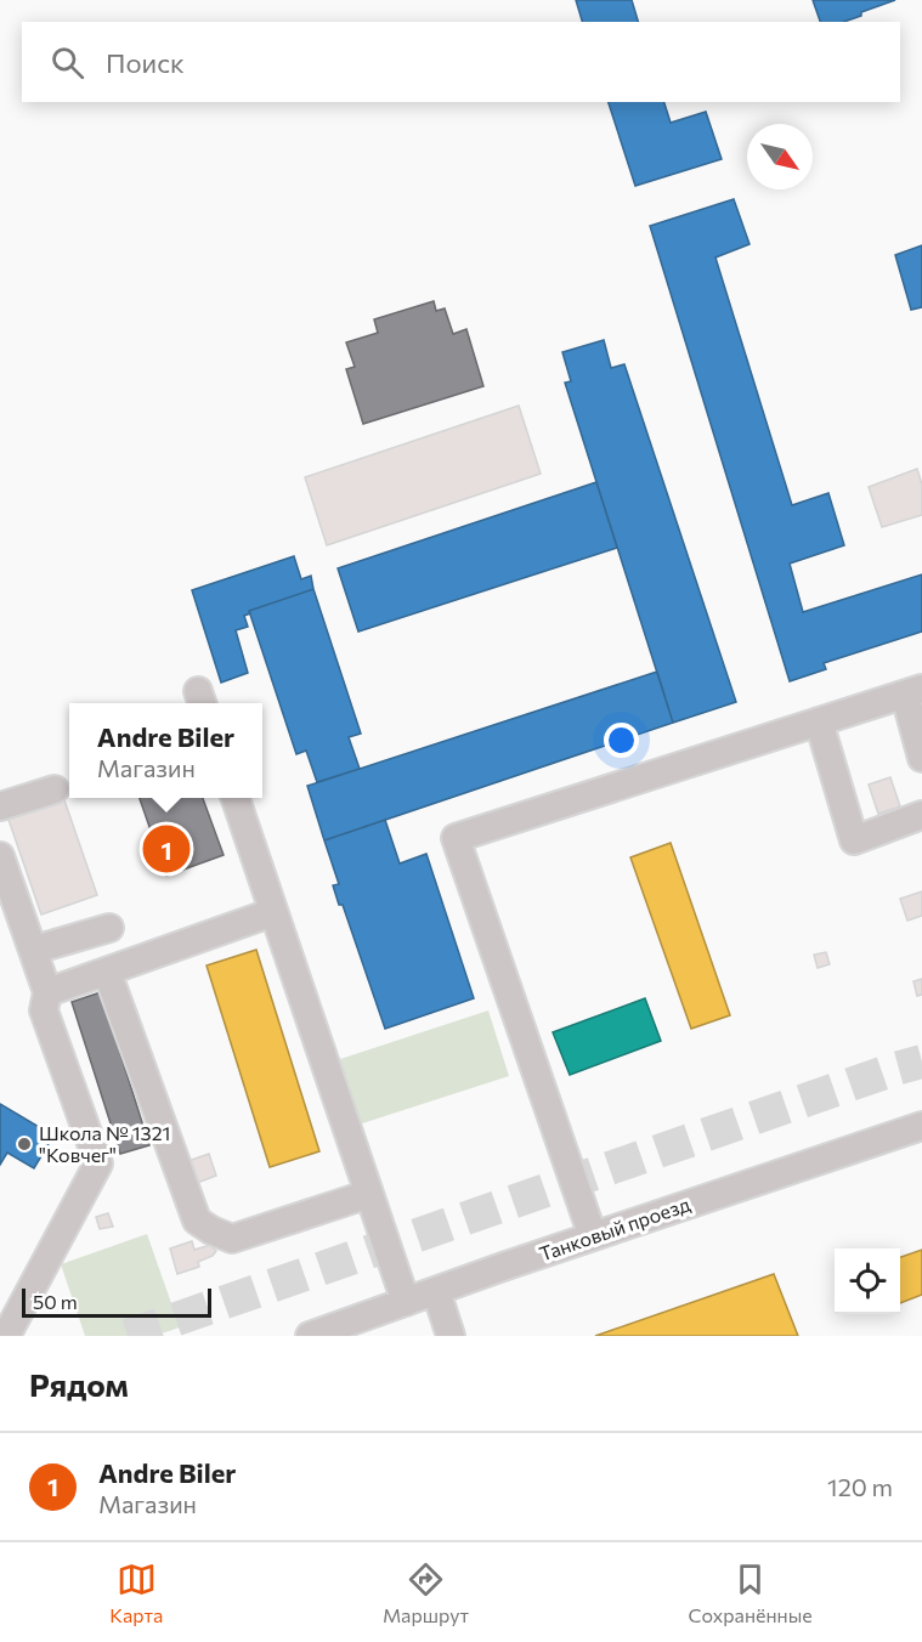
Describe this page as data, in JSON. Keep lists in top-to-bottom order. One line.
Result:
{"streets":{"street":["Танковый проезд"]},"places":["Школа № 1321 \"Ковчег\""],"scale_bar":"50 m","north":"bottom right","page":{"search":"Поиск","popup":["Andre Biler","Магазин"],"pins":"1","scale":"50 m","heading":"Рядом","list":[{"mark":"1","name":"Andre Biler","note":"Магазин","value":"120 m"}],"nav":["Карта","Маршрут","Сохранённые"]}}
